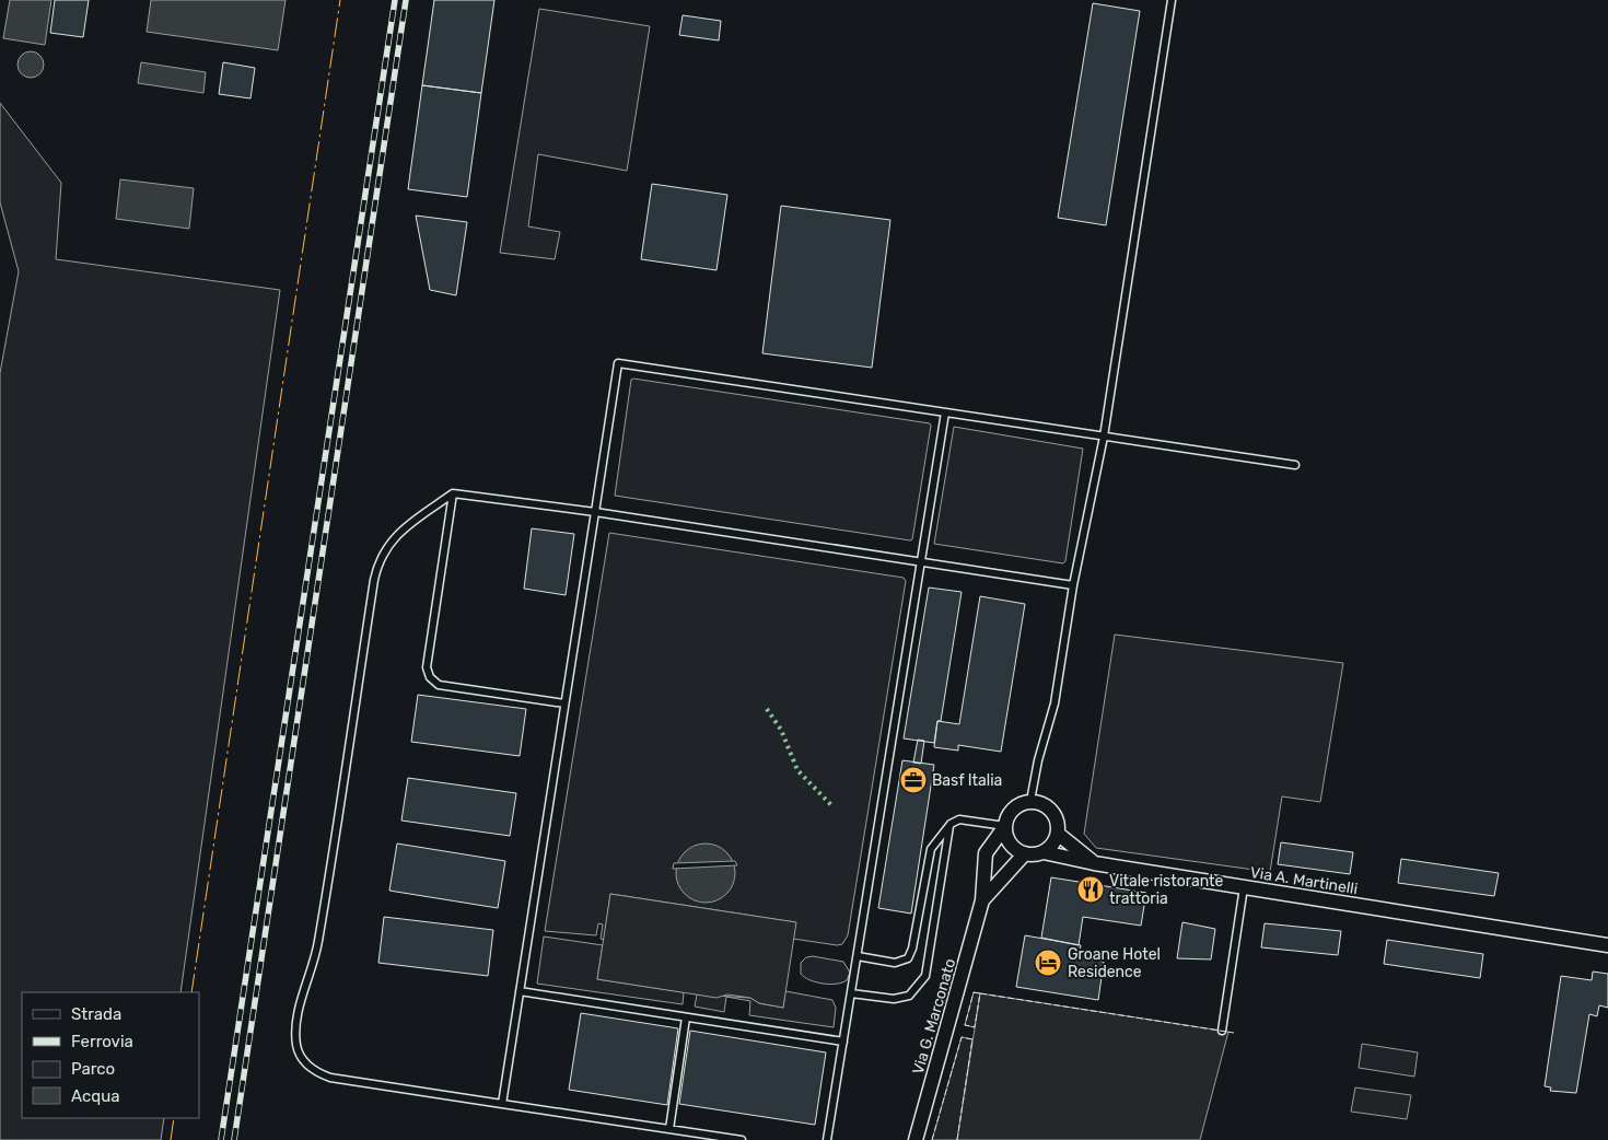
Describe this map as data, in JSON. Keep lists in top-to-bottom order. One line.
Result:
{"streets":{"street":["Via A. Martinelli","Via G. Marconato"]},"crossings":[["Via A. Martinelli","Via G. Marconato"]],"places":{"office":["Basf Italia"],"restaurant":["Vitale ristorante trattoria"],"hotel":["Groane Hotel Residence"]},"legend":["Strada","Ferrovia","Parco","Acqua"]}
